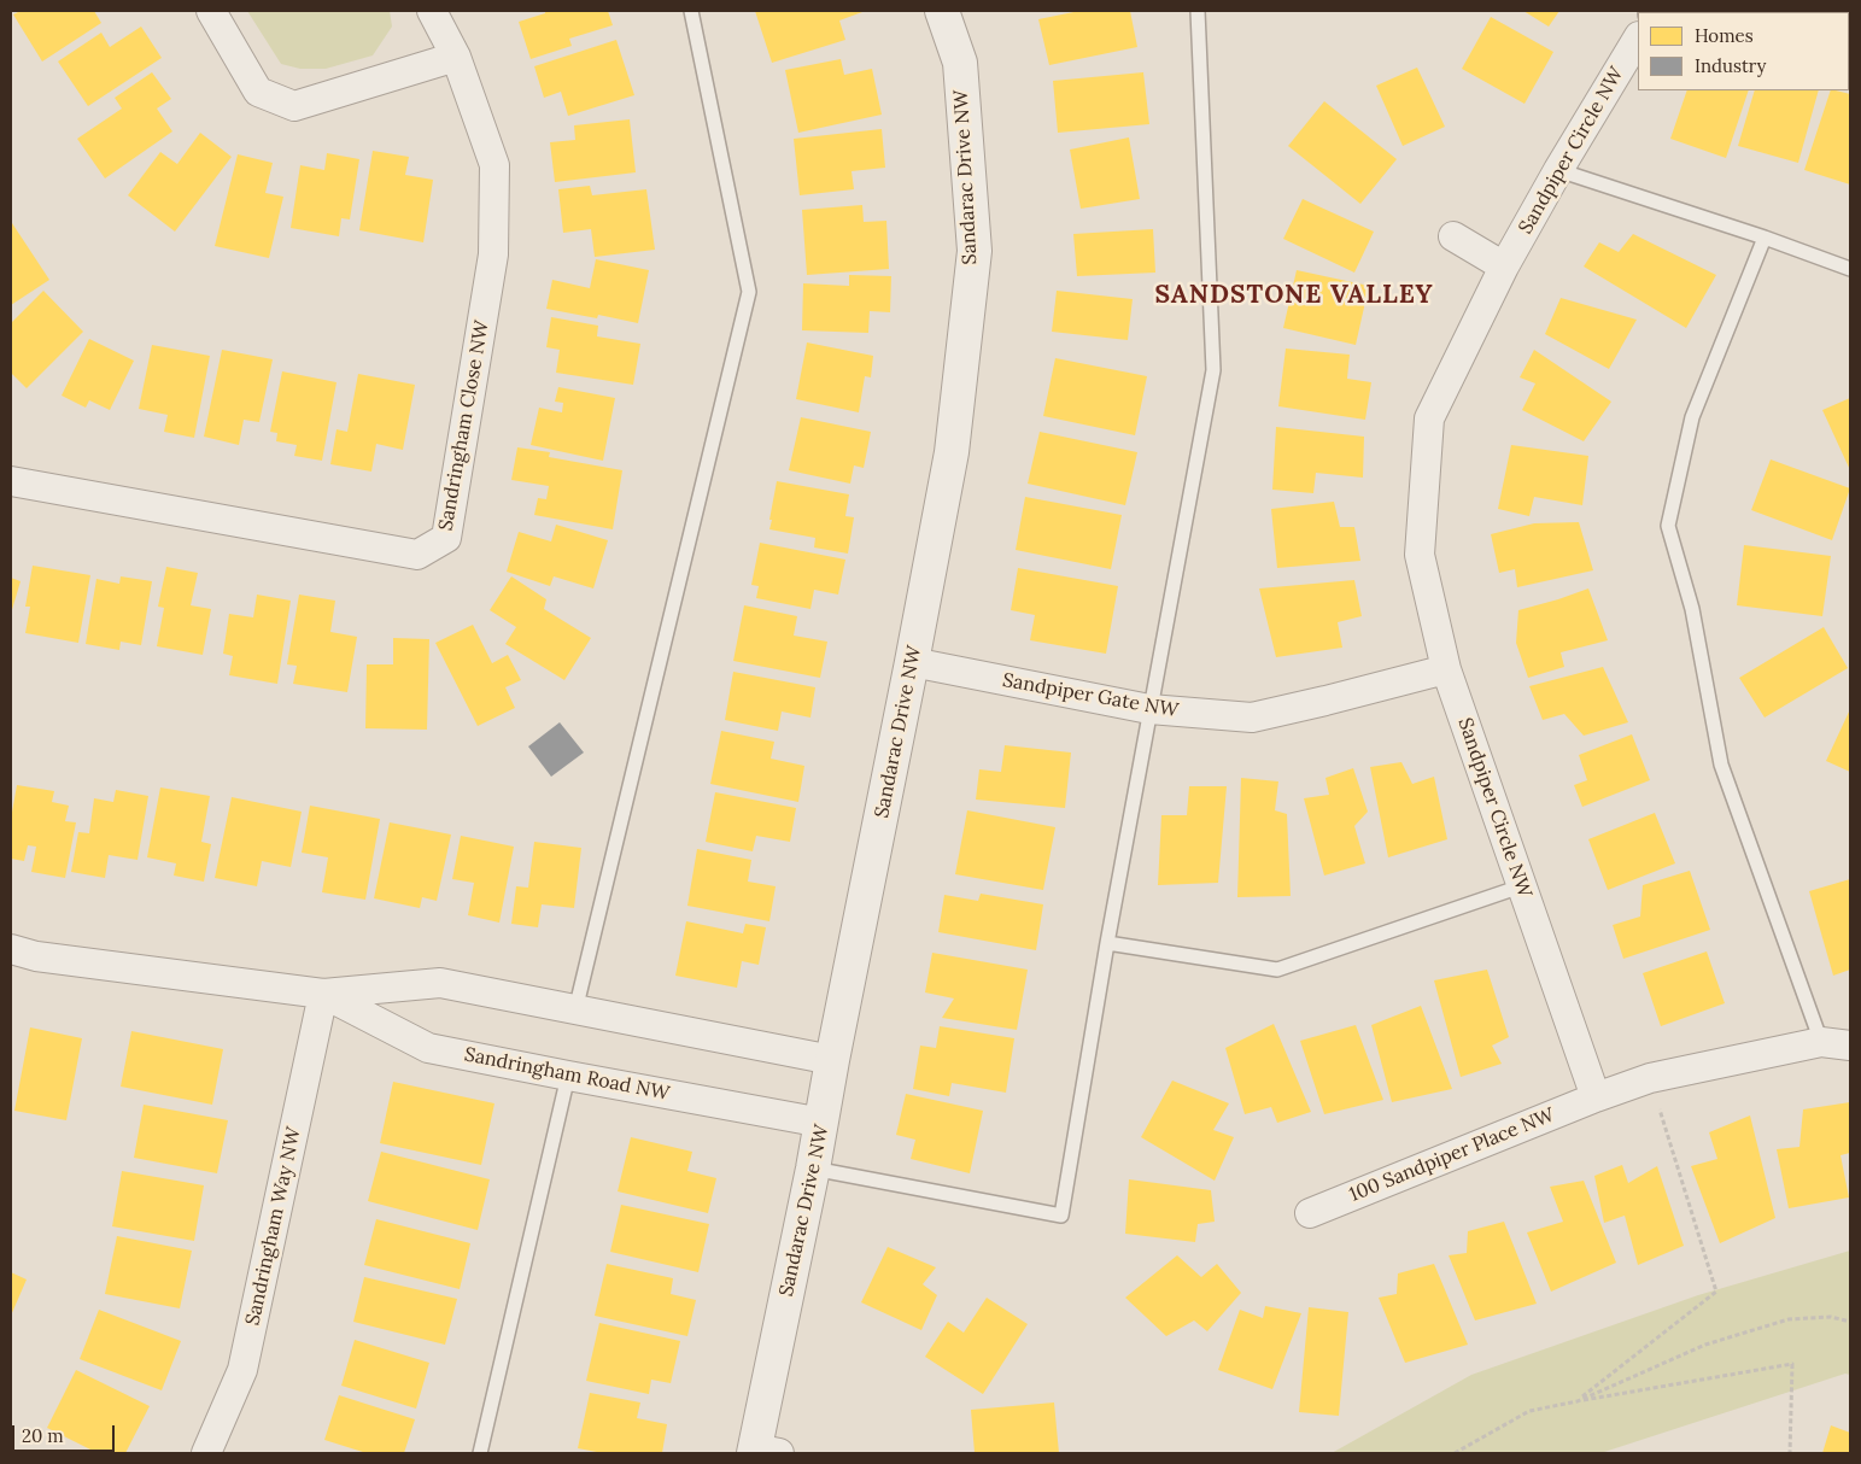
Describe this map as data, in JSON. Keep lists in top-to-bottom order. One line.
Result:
{"streets":{"street":["Sandpiper Circle NW","Sandarac Drive NW","Sandringham Close NW","Sandpiper Gate NW","Sandringham Road NW","100 Sandpiper Place NW","Sandringham Way NW"]},"crossings":[["Sandpiper Circle NW","Sandpiper Gate NW"],["Sandpiper Circle NW","100 Sandpiper Place NW"],["Sandarac Drive NW","Sandpiper Gate NW"],["Sandarac Drive NW","Sandringham Road NW"],["Sandringham Road NW","Sandringham Way NW"]],"districts":["SANDSTONE VALLEY"],"legend":["Homes","Industry"],"scale_bar":"20 m"}
